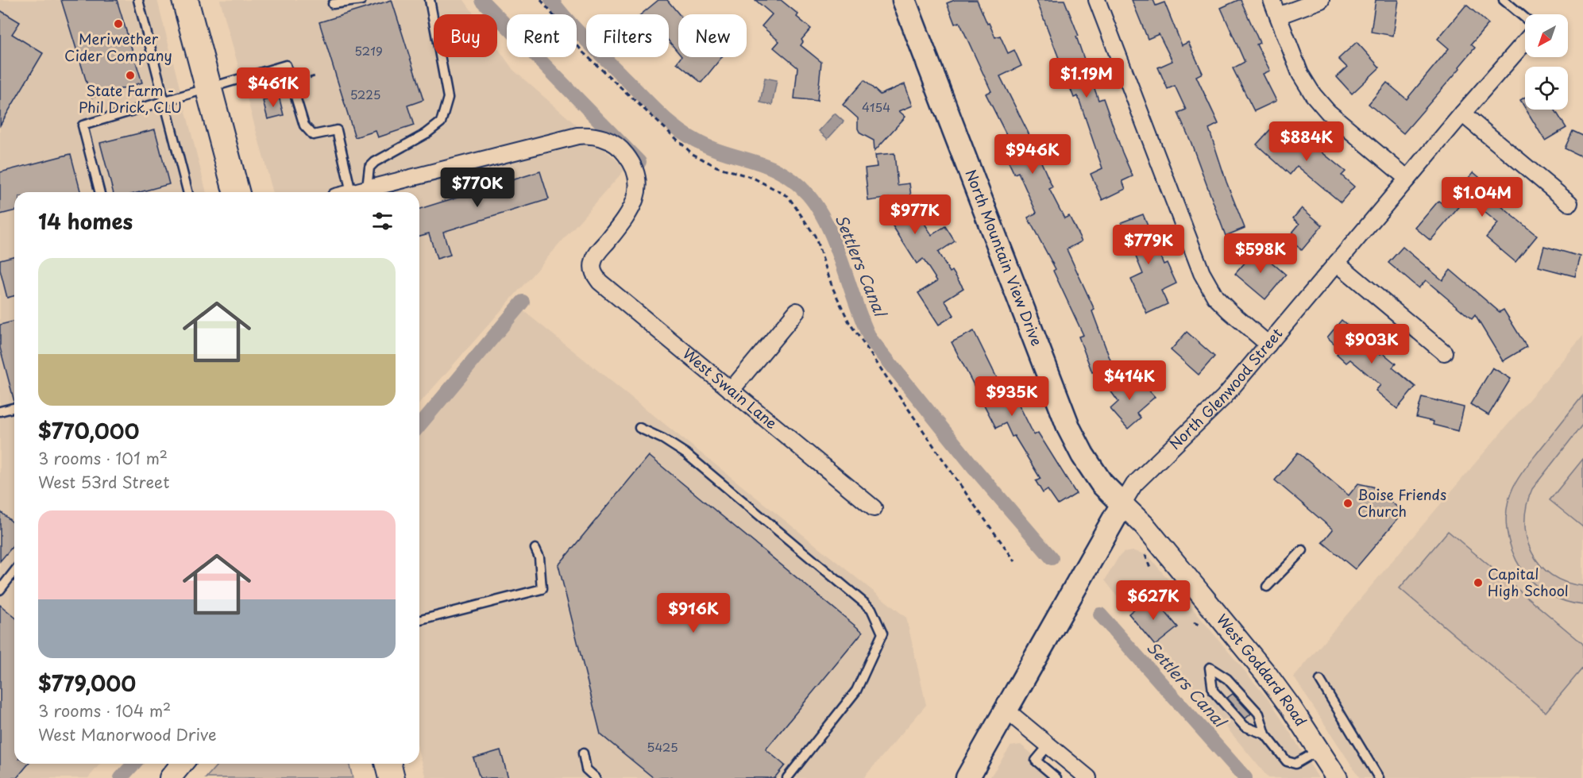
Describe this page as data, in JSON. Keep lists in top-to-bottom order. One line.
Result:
{"streets":{"main road":["North Mountain View Drive","North Glenwood Street"],"street":["West Swain Lane","West Goddard Road"]},"crossings":[["North Mountain View Drive","North Glenwood Street"],["North Mountain View Drive","West Goddard Road"],["North Glenwood Street","West Goddard Road"]],"water":["Settlers Canal"],"places":["Meriwether Cider Company","State Farm - Phil Drick, CLU","Boise Friends Church","Capital High School"],"house_numbers":["5219","5225","4154","5425"],"north":"bottom left","page":{"chip":["Buy","Rent","Filters","New"],"price":["$1.19M","$461K","$884K","$946K","$770K","$1.04M","$977K","$779K","$598K","$903K","$414K","$935K","$627K","$916K"],"heading":"14 homes","list":[{"name":"$770,000","note":"3 rooms · 101 m² · West 53rd Street"},{"name":"$779,000","note":"3 rooms · 104 m² · West Manorwood Drive"}]}}
